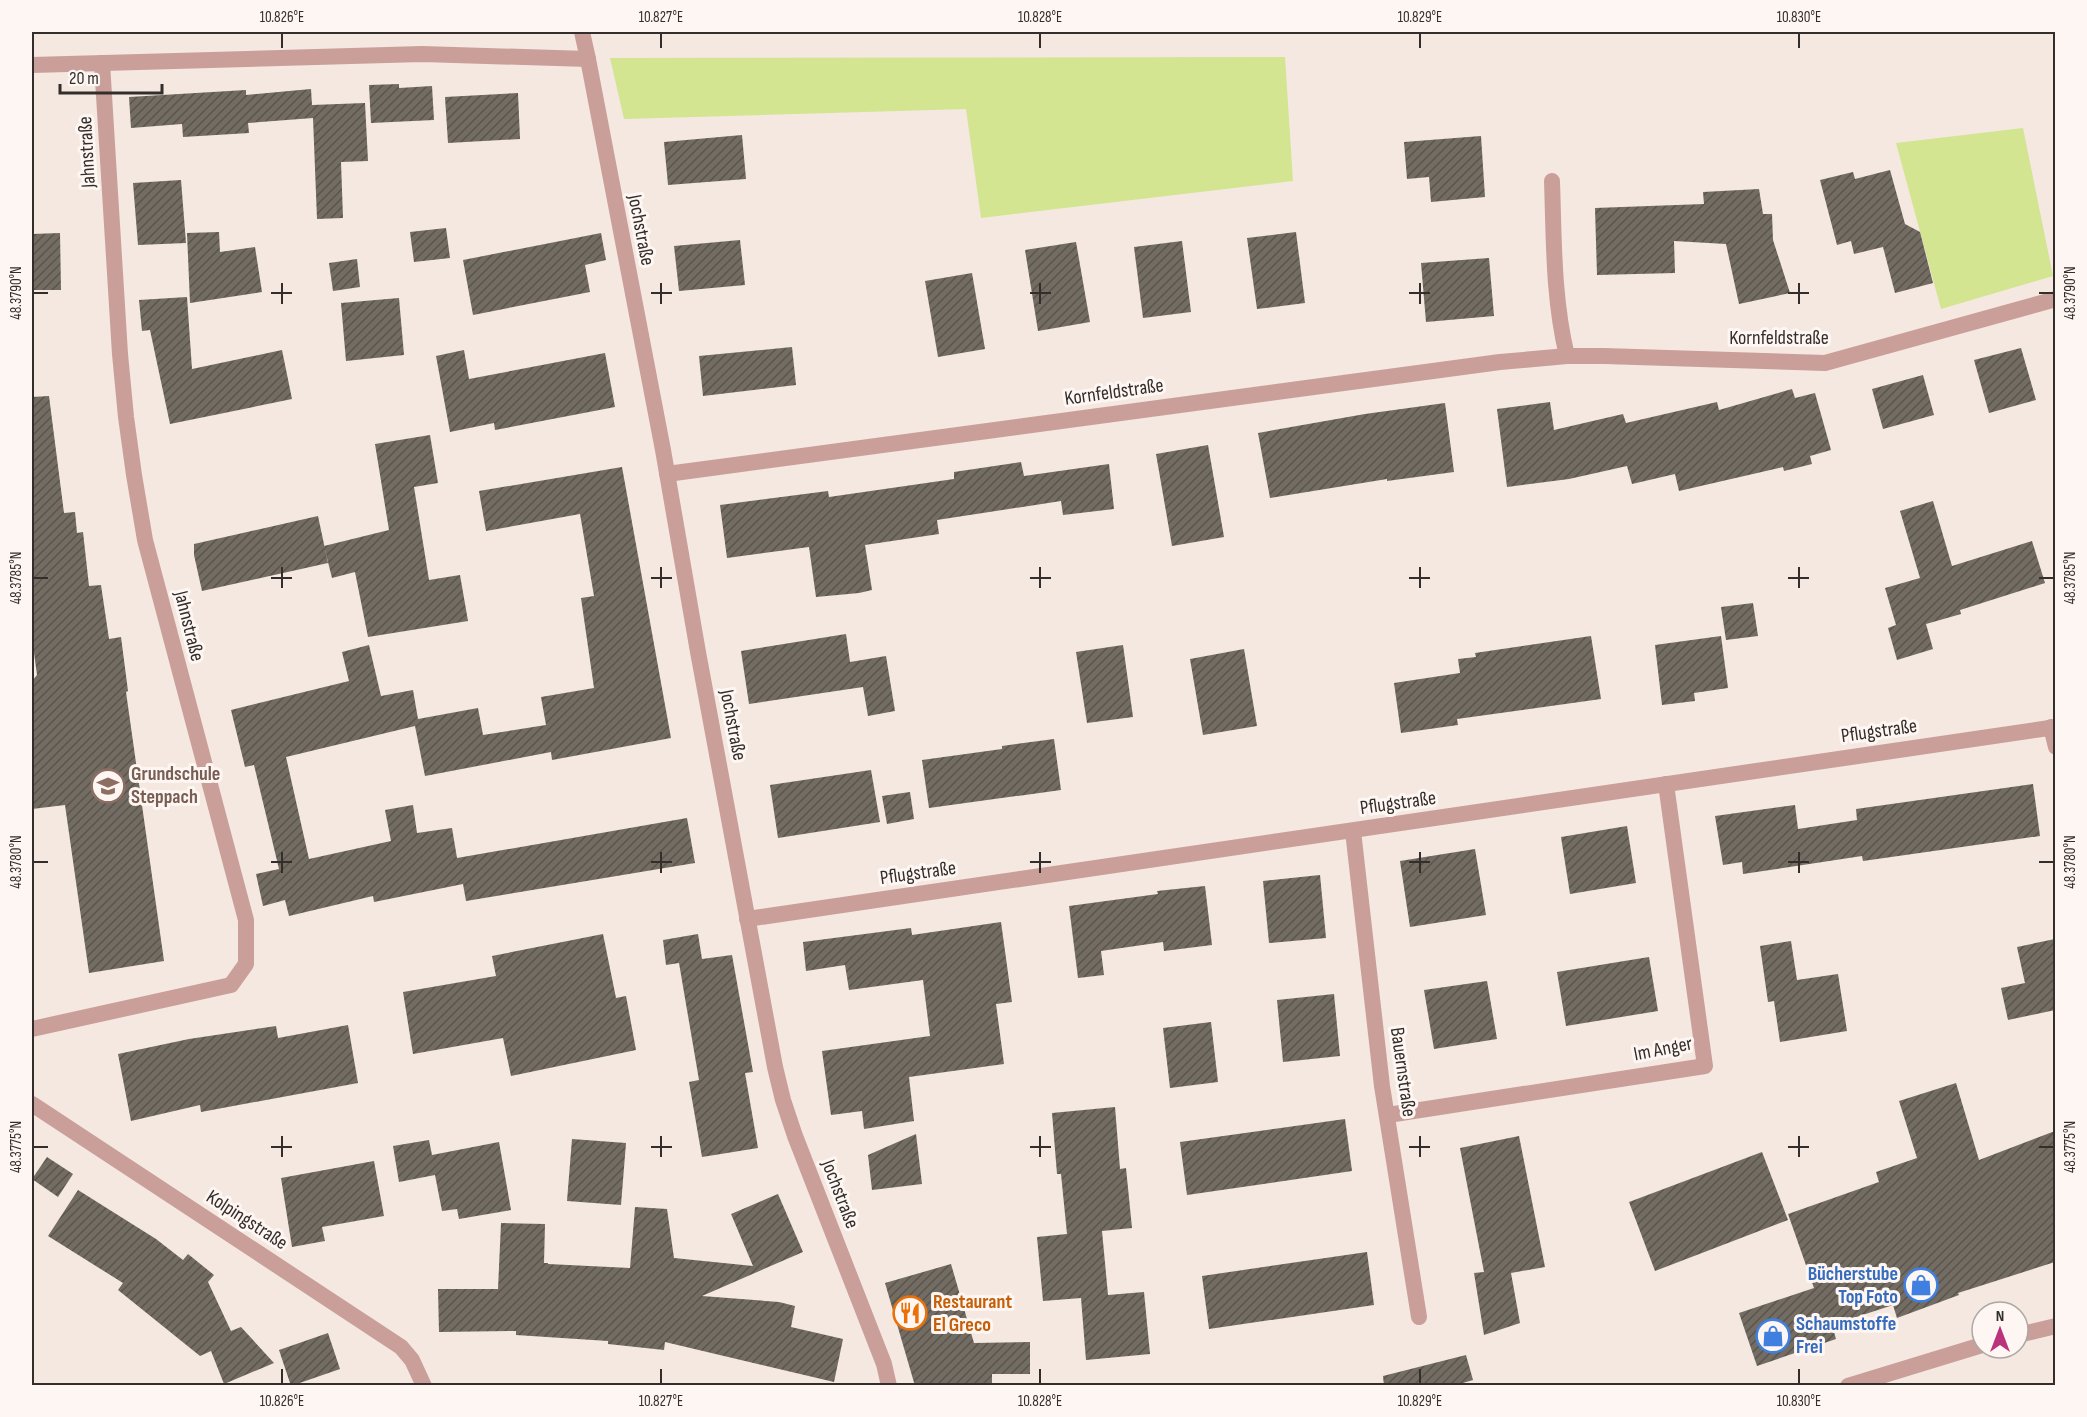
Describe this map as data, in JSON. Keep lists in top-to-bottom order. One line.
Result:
{"streets":{"street":["Jahnstraße","Jochstraße","Kornfeldstraße","Pflugstraße","Im Anger","Bauernstraße","Kolpingstraße"]},"crossings":[["Jochstraße","Kornfeldstraße"],["Jochstraße","Pflugstraße"],["Pflugstraße","Im Anger"],["Pflugstraße","Bauernstraße"],["Im Anger","Bauernstraße"]],"places":{"school or university":["Grundschule Steppach"],"shop":["Bücherstube Top Foto","Schaumstoffe Frei"],"restaurant":["Restaurant El Greco"]},"scale_bar":"20 m","north":"top","coordinates":["10.826°E","10.827°E","10.828°E","10.829°E","10.830°E","48.3790°N","48.3785°N","48.3780°N","48.3775°N"]}
